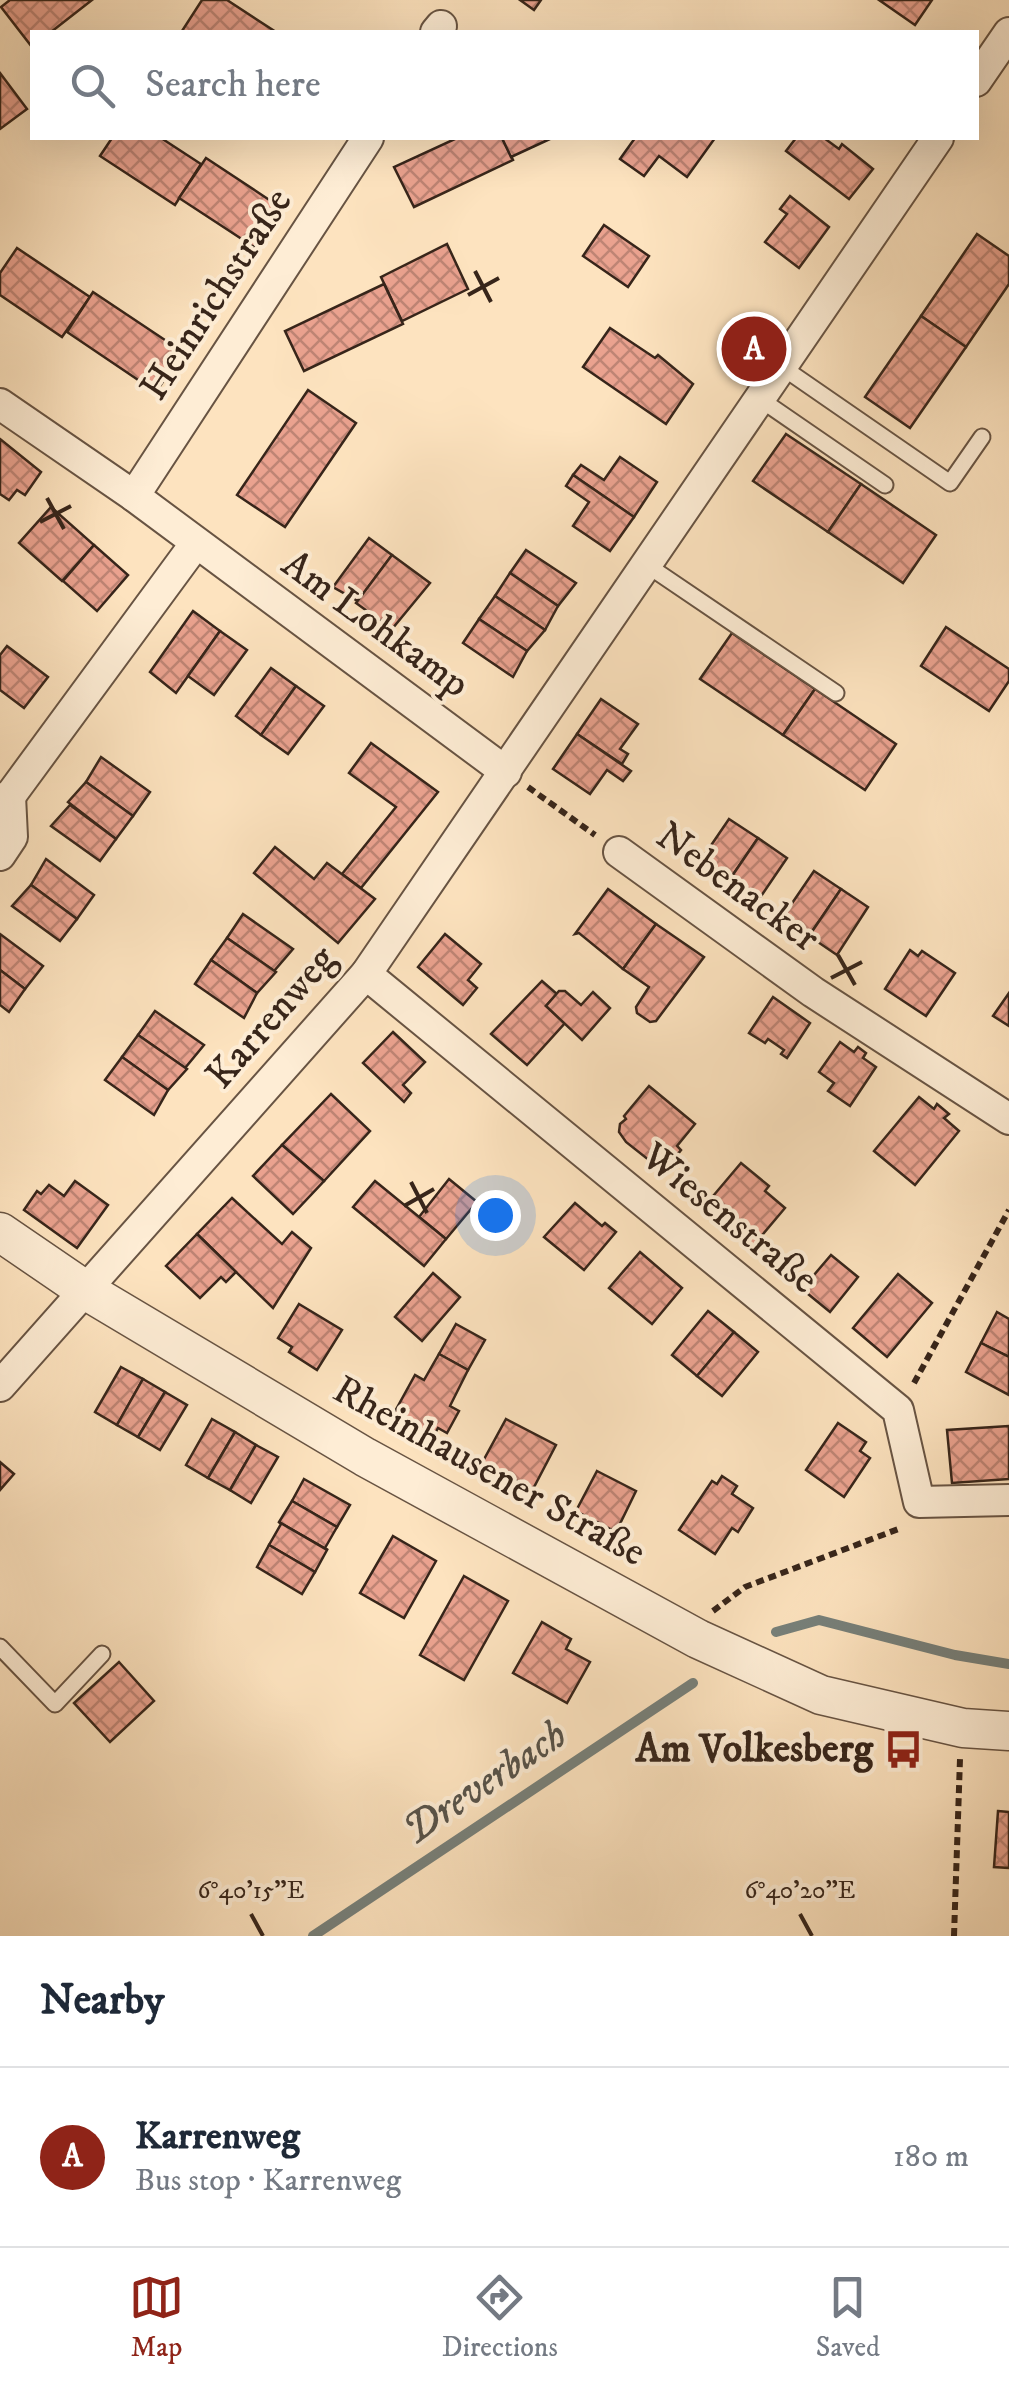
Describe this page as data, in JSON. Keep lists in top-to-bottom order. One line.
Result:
{"streets":{"street":["Heinrichstraße","Am Lohkamp","Nebenacker","Karrenweg","Wiesenstraße","Rheinhausener Straße"]},"crossings":[["Heinrichstraße","Am Lohkamp"],["Am Lohkamp","Karrenweg"],["Karrenweg","Wiesenstraße"],["Karrenweg","Rheinhausener Straße"]],"water":["Dreverbach"],"places":{"bus stop":["Am Volkesberg"]},"page":{"search":"Search here","pins":"A","heading":"Nearby","list":[{"mark":"A","name":"Karrenweg","note":"Bus stop · Karrenweg","value":"180 m"}],"nav":["Map","Directions","Saved"]},"coordinates":["6°40'15\"E","6°40'20\"E"]}
